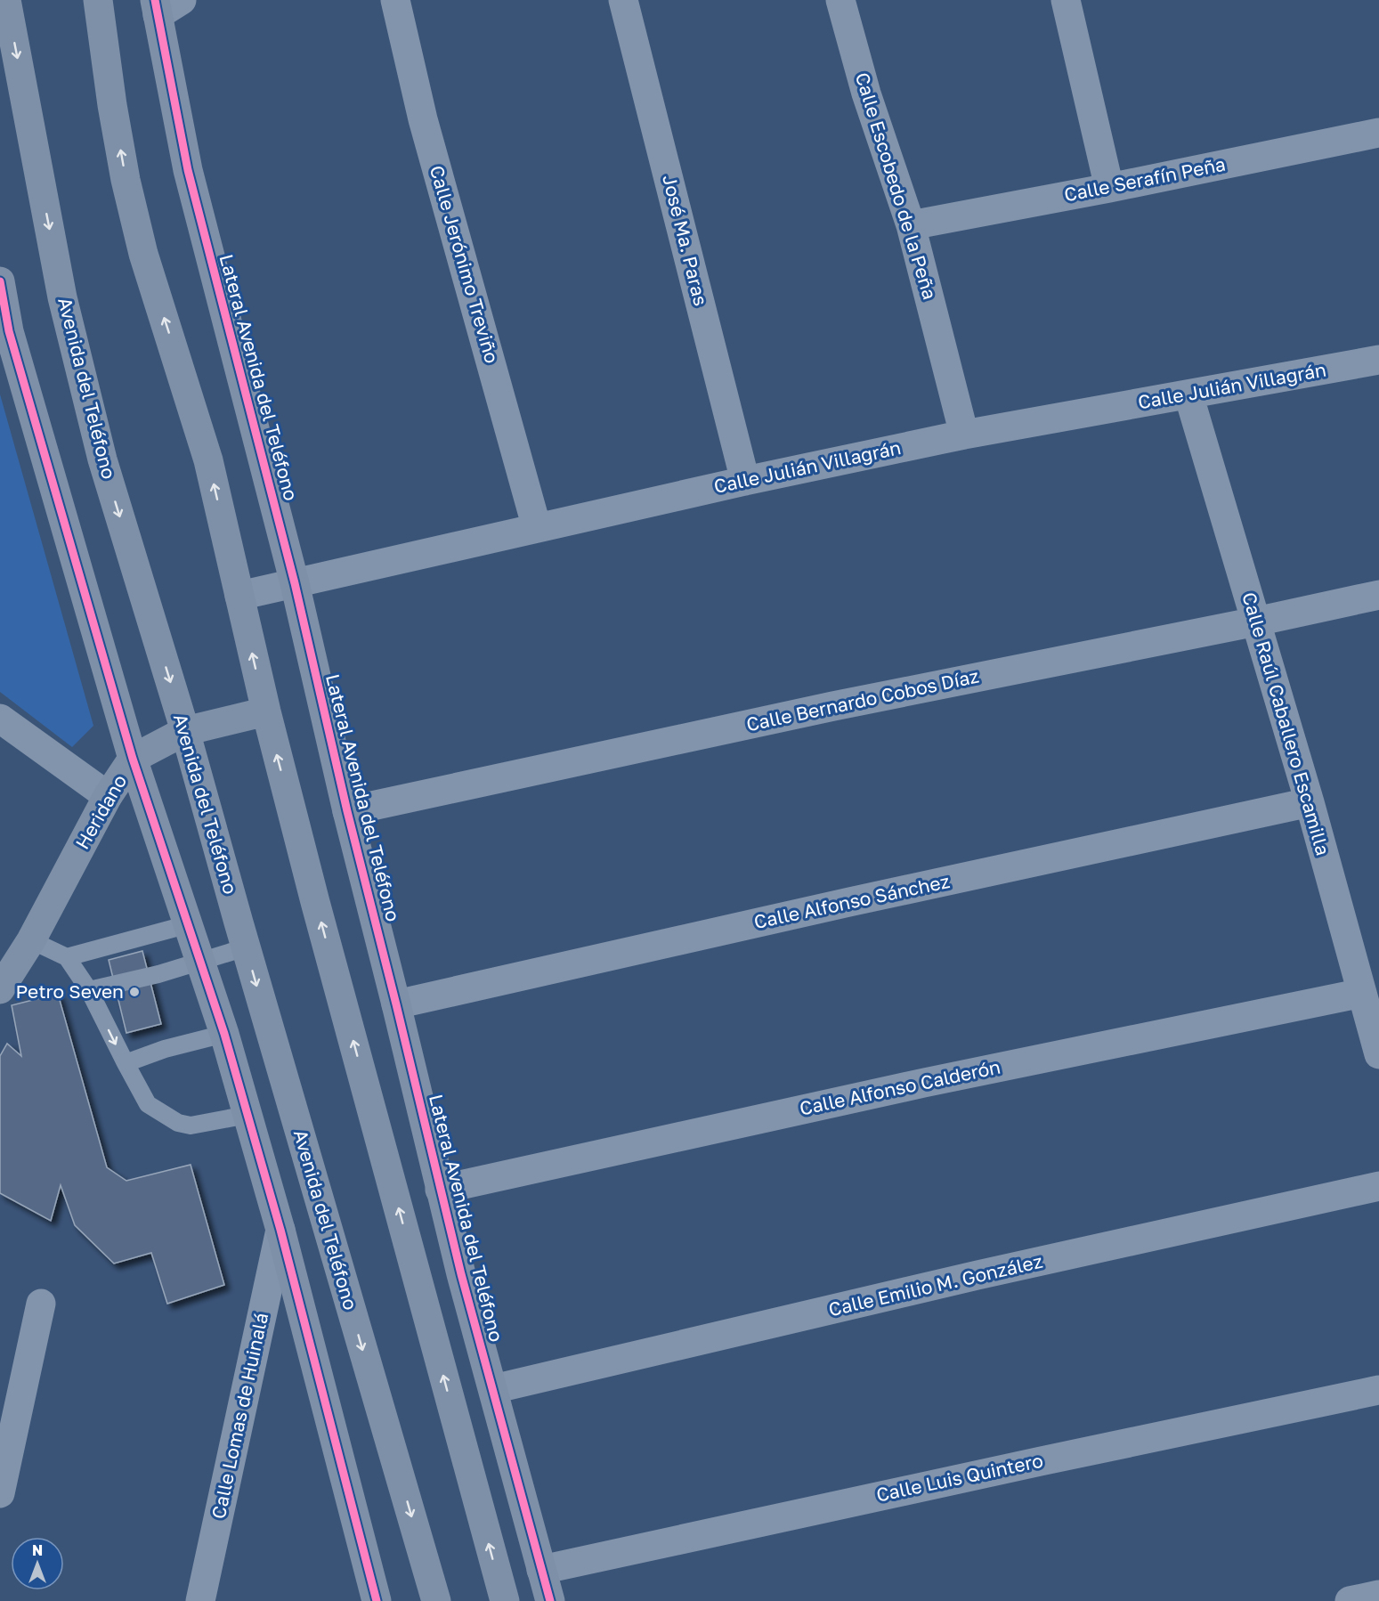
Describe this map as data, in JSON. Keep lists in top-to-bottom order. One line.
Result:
{"streets":{"street":["Calle Serafín Peña","Calle Escobedo de la Peña","José Ma. Paras","Calle Jerónimo Treviño","Lateral Avenida del Teléfono","Calle Julián Villagrán","Avenida del Teléfono","Calle Bernardo Cobos Díaz","Calle Raúl Caballero Escamilla","Heridano","Calle Alfonso Sánchez","Calle Alfonso Calderón","Calle Emilio M. González","Calle Lomas de Huinalá","Calle Luis Quintero"]},"crossings":[["Calle Serafín Peña","Calle Escobedo de la Peña"],["Calle Escobedo de la Peña","Calle Julián Villagrán"],["José Ma. Paras","Calle Julián Villagrán"],["Calle Jerónimo Treviño","Calle Julián Villagrán"],["Lateral Avenida del Teléfono","Calle Julián Villagrán"],["Lateral Avenida del Teléfono","Calle Bernardo Cobos Díaz"],["Lateral Avenida del Teléfono","Calle Alfonso Sánchez"],["Lateral Avenida del Teléfono","Calle Alfonso Calderón"],["Lateral Avenida del Teléfono","Calle Emilio M. González"],["Lateral Avenida del Teléfono","Calle Luis Quintero"],["Calle Julián Villagrán","Calle Raúl Caballero Escamilla"],["Avenida del Teléfono","Heridano"],["Calle Bernardo Cobos Díaz","Calle Raúl Caballero Escamilla"],["Calle Raúl Caballero Escamilla","Calle Alfonso Sánchez"],["Calle Raúl Caballero Escamilla","Calle Alfonso Calderón"]],"places":["Petro Seven"],"north":"top"}
